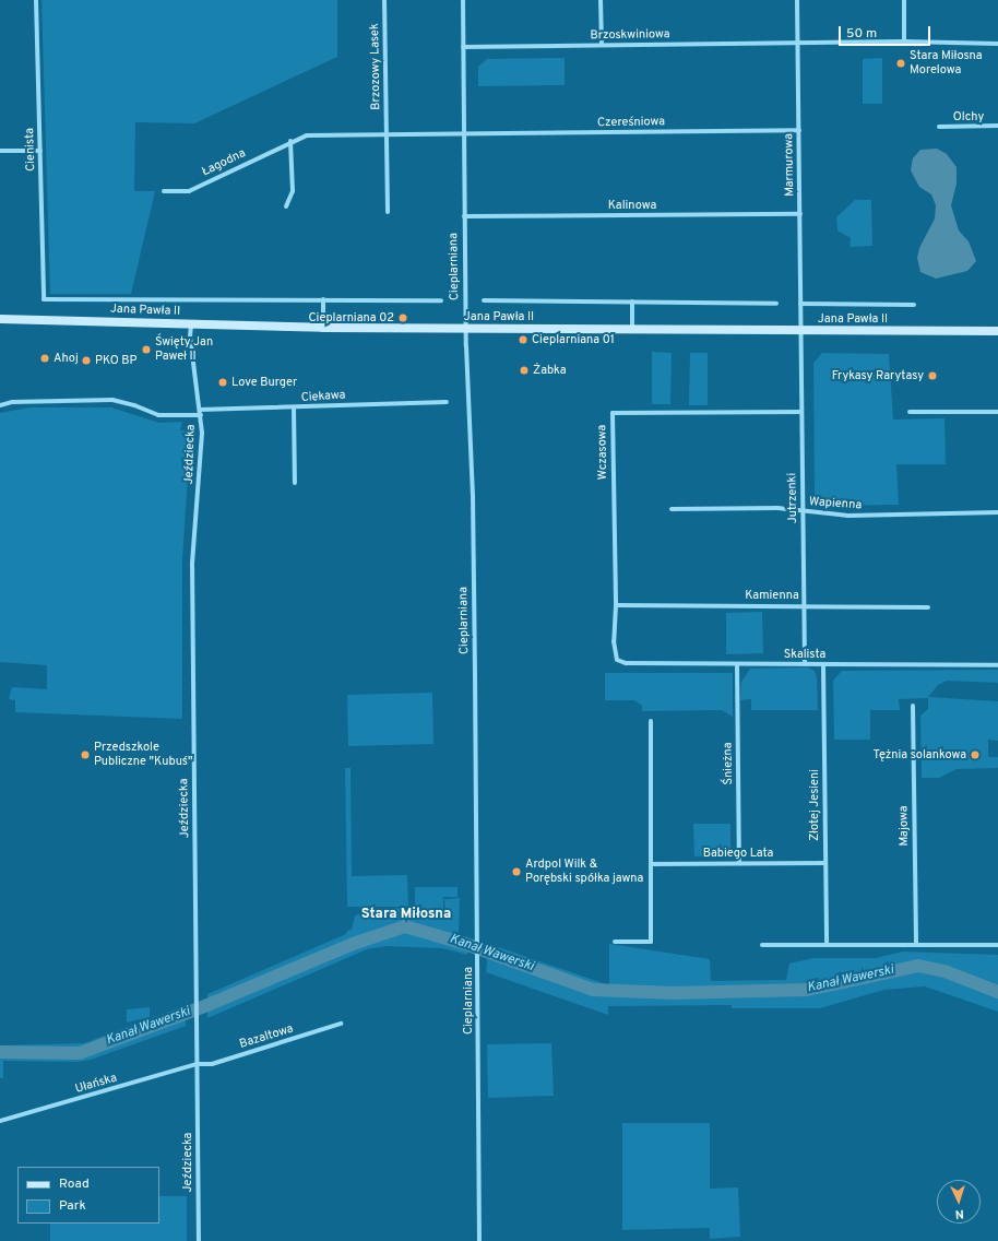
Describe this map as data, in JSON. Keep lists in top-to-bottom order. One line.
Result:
{"streets":{"street":["Brzoskwiniowa","Brzozowy Lasek","Olchy","Czereśniowa","Cienista","Łagodna","Marmurowa","Kalinowa","Cieplarniana","Jana Pawła II","Ciekawa","Wczasowa","Jeździecka","Jutrzenki","Wapienna","Kamienna","Skalista","Śnieżna","Złotej Jesieni","Majowa","Babiego Lata","Bazaltowa","Ułańska"]},"crossings":[["Brzoskwiniowa","Marmurowa"],["Brzoskwiniowa","Cieplarniana"],["Brzozowy Lasek","Łagodna"],["Czereśniowa","Łagodna"],["Czereśniowa","Marmurowa"],["Czereśniowa","Cieplarniana"],["Łagodna","Cieplarniana"],["Marmurowa","Kalinowa"],["Marmurowa","Jana Pawła II"],["Marmurowa","Jutrzenki"],["Kalinowa","Cieplarniana"],["Cieplarniana","Jana Pawła II"],["Jana Pawła II","Jeździecka"],["Jana Pawła II","Jutrzenki"],["Ciekawa","Jeździecka"],["Wczasowa","Jutrzenki"],["Wczasowa","Kamienna"],["Wczasowa","Skalista"],["Jeździecka","Bazaltowa"],["Jeździecka","Ułańska"],["Jutrzenki","Wapienna"],["Jutrzenki","Kamienna"],["Jutrzenki","Skalista"],["Skalista","Śnieżna"],["Skalista","Złotej Jesieni"],["Śnieżna","Babiego Lata"],["Złotej Jesieni","Babiego Lata"],["Bazaltowa","Ułańska"]],"districts":["Stara Miłosna"],"water":["Kanał Wawerski"],"places":["Stara Miłosna Morelowa","Cieplarniana 02","Cieplarniana 01","Święty Jan Paweł II","Ahoj","PKO BP","Żabka","Frykasy Rarytasy","Love Burger","Przedszkole Publiczne \"Kubuś\"","Tężnia solankowa","Ardpol Wilk & Porębski spółka jawna"],"legend":["Road","Park"],"scale_bar":"50 m","north":"bottom"}
